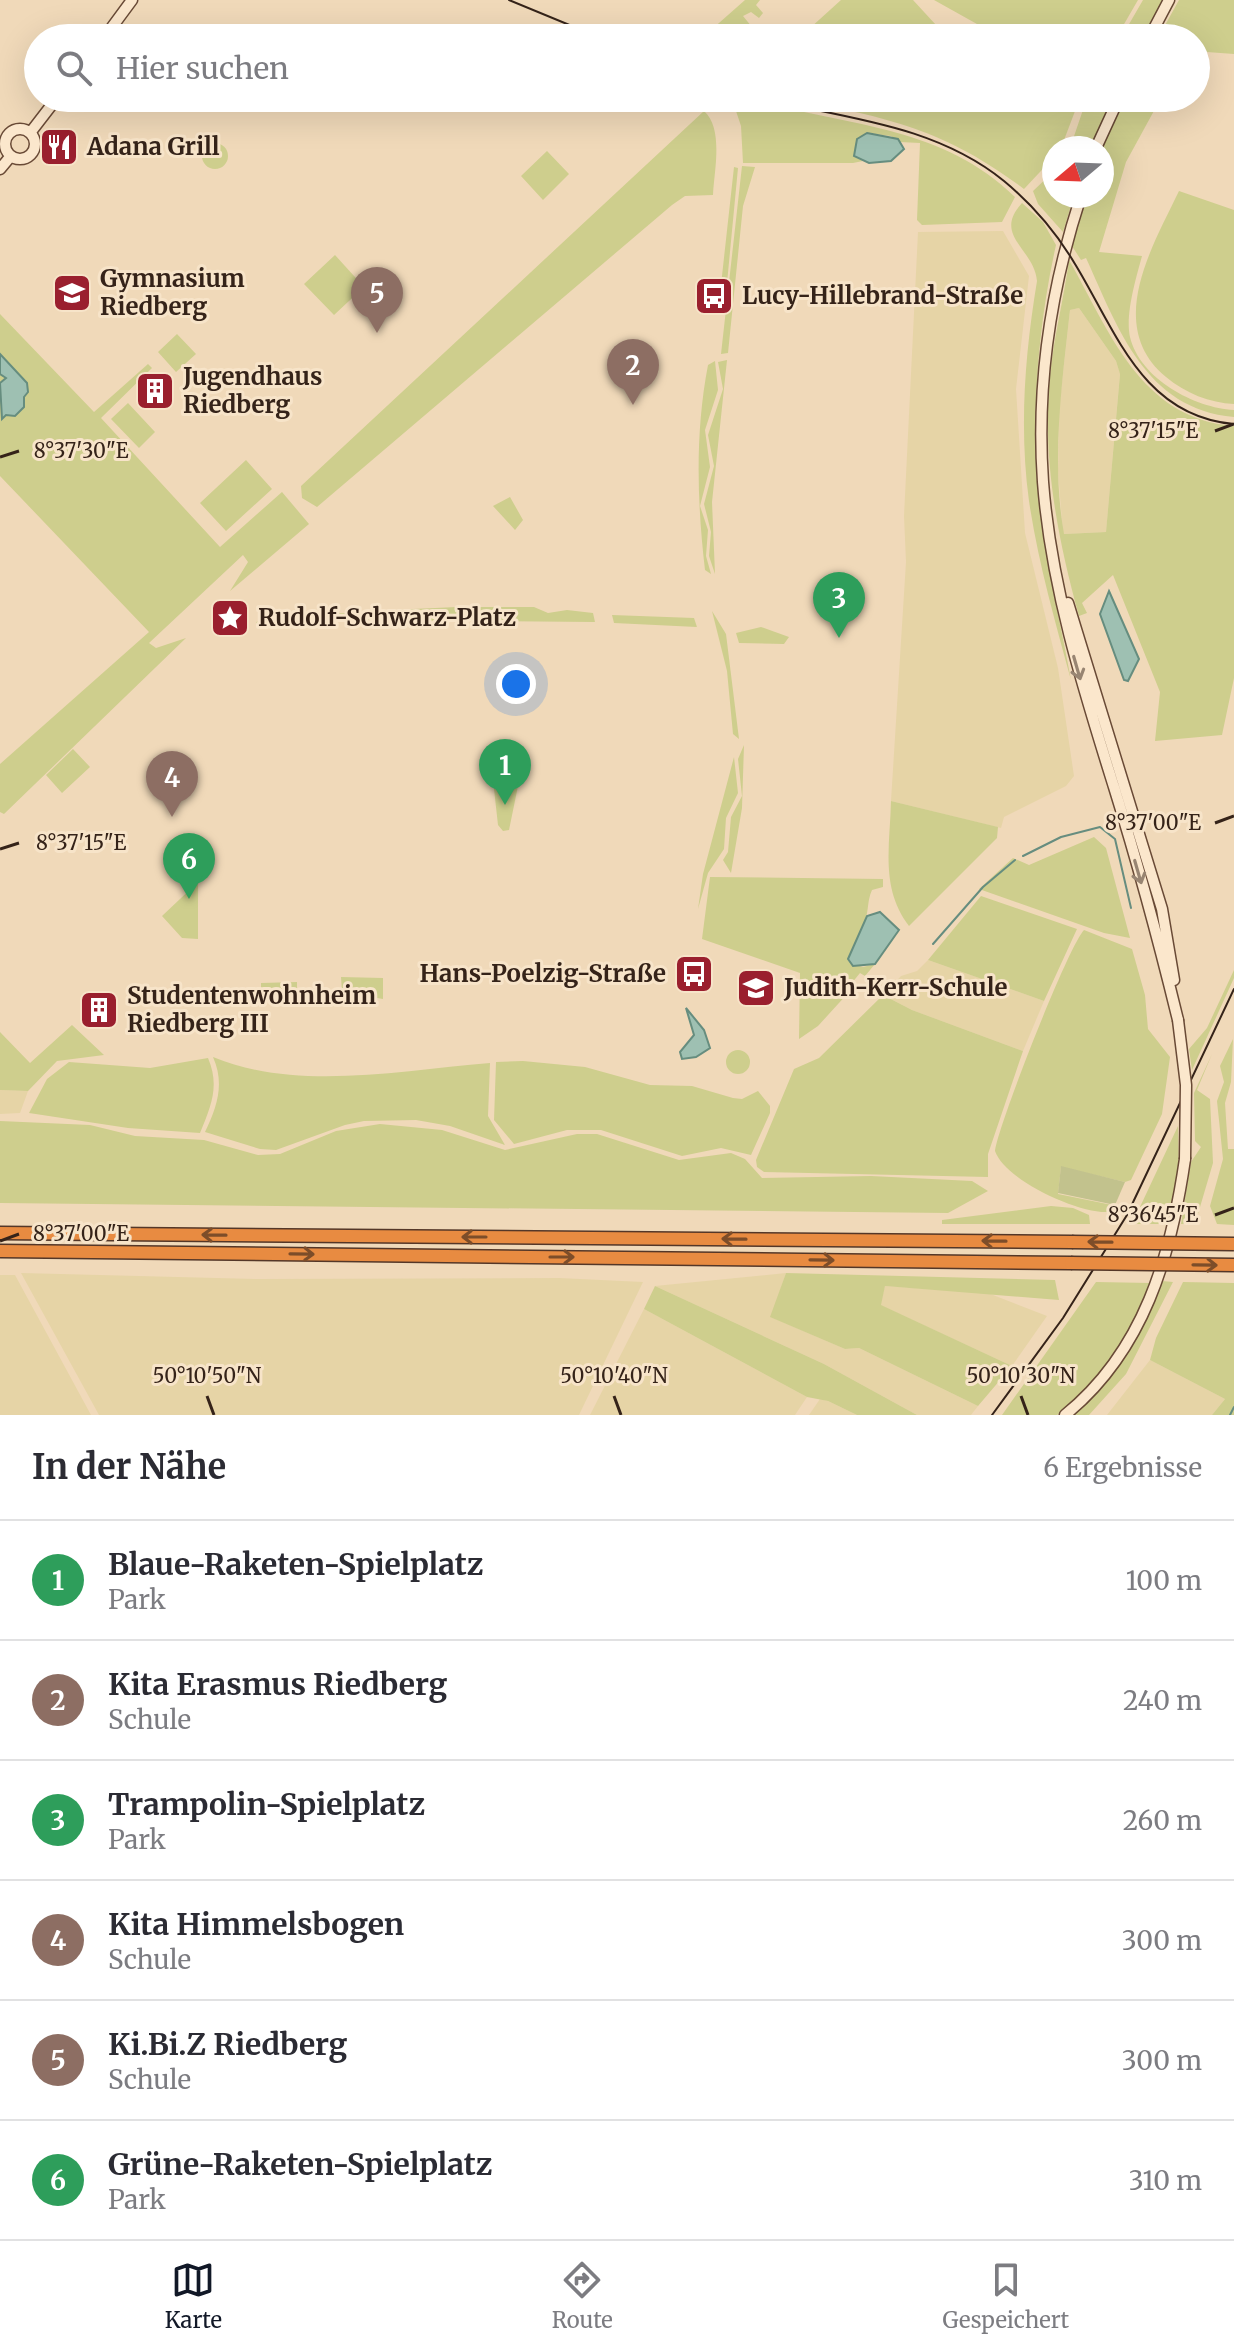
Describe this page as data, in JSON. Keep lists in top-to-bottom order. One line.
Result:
{"places":{"restaurant":["Adana Grill"],"school or university":["Gymnasium Riedberg","Judith-Kerr-Schule"],"bus stop":["Lucy-Hillebrand-Straße","Hans-Poelzig-Straße"],"building":["Jugendhaus Riedberg","Studentenwohnheim Riedberg III"],"place":["Rudolf-Schwarz-Platz"]},"north":"left","page":{"search":"Hier suchen","pins":["5","2","3","1","4","6"],"heading":["In der Nähe","6 Ergebnisse"],"list":[{"mark":"1","name":"Blaue-Raketen-Spielplatz","note":"Park","value":"100 m"},{"mark":"2","name":"Kita Erasmus Riedberg","note":"Schule","value":"240 m"},{"mark":"3","name":"Trampolin-Spielplatz","note":"Park","value":"260 m"},{"mark":"4","name":"Kita Himmelsbogen","note":"Schule","value":"300 m"},{"mark":"5","name":"Ki.Bi.Z Riedberg","note":"Schule","value":"300 m"},{"mark":"6","name":"Grüne-Raketen-Spielplatz","note":"Park","value":"310 m"}],"nav":["Karte","Route","Gespeichert"]},"coordinates":["8°37'15\"E","8°37'30\"E","8°37'00\"E","8°36'45\"E","50°10'50\"N","50°10'40\"N","50°10'30\"N"]}
